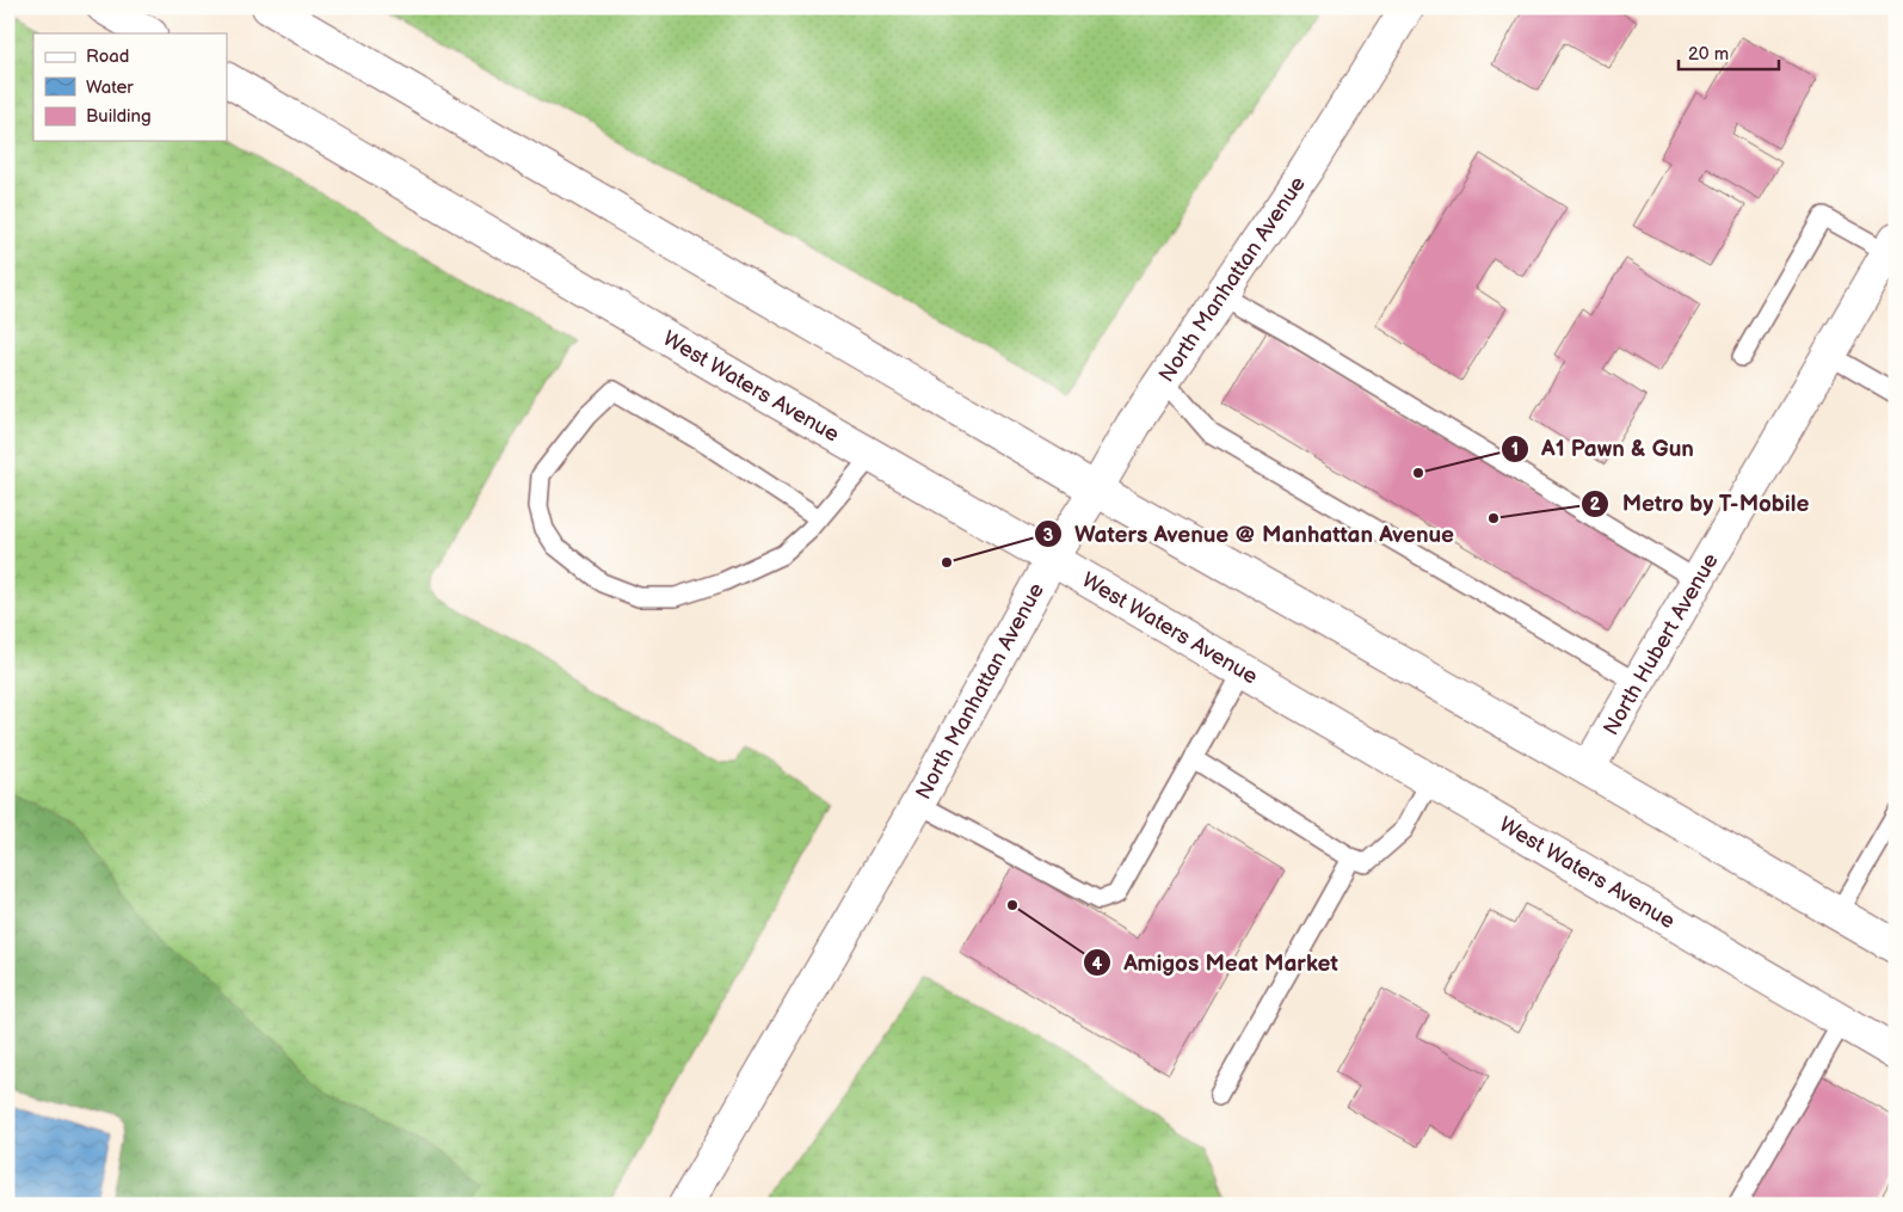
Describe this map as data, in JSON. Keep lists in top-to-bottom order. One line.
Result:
{"streets":{"main road":["North Manhattan Avenue","West Waters Avenue","North Hubert Avenue"]},"crossings":[["North Manhattan Avenue","West Waters Avenue"]],"places":["A1 Pawn & Gun","Metro by T-Mobile","Waters Avenue @ Manhattan Avenue","Amigos Meat Market"],"legend":["Road","Water","Building"],"scale_bar":"20 m"}
